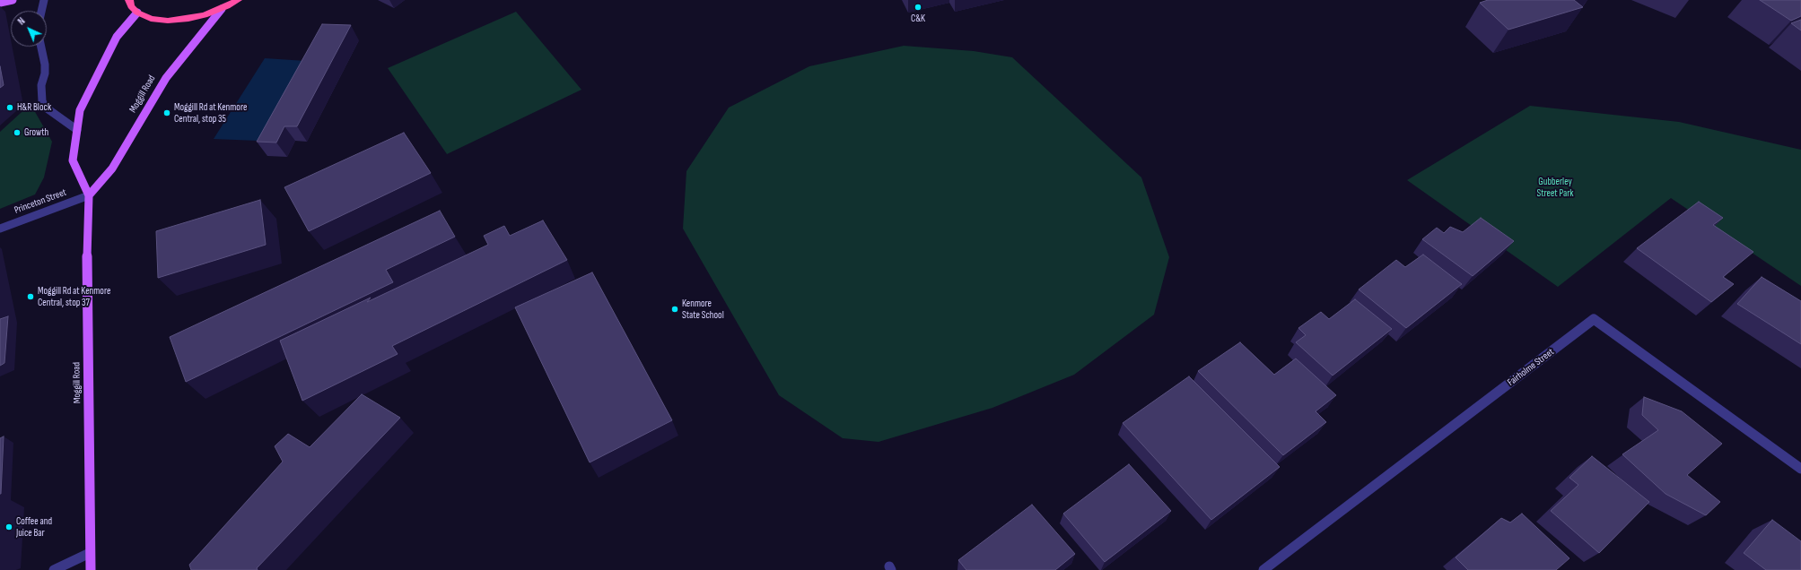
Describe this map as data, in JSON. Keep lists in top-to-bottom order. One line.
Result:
{"streets":{"main road":["Moggill Road"],"street":["Princeton Street","Fairholme Street"]},"crossings":[["Moggill Road","Princeton Street"]],"parks":["Gubberley Street Park"],"places":["C&K","H&R Block","Moggill Rd at Kenmore Central, stop 35","Growth","Moggill Rd at Kenmore Central, stop 37","Kenmore State School","Coffee and Juice Bar"],"north":"top left"}
